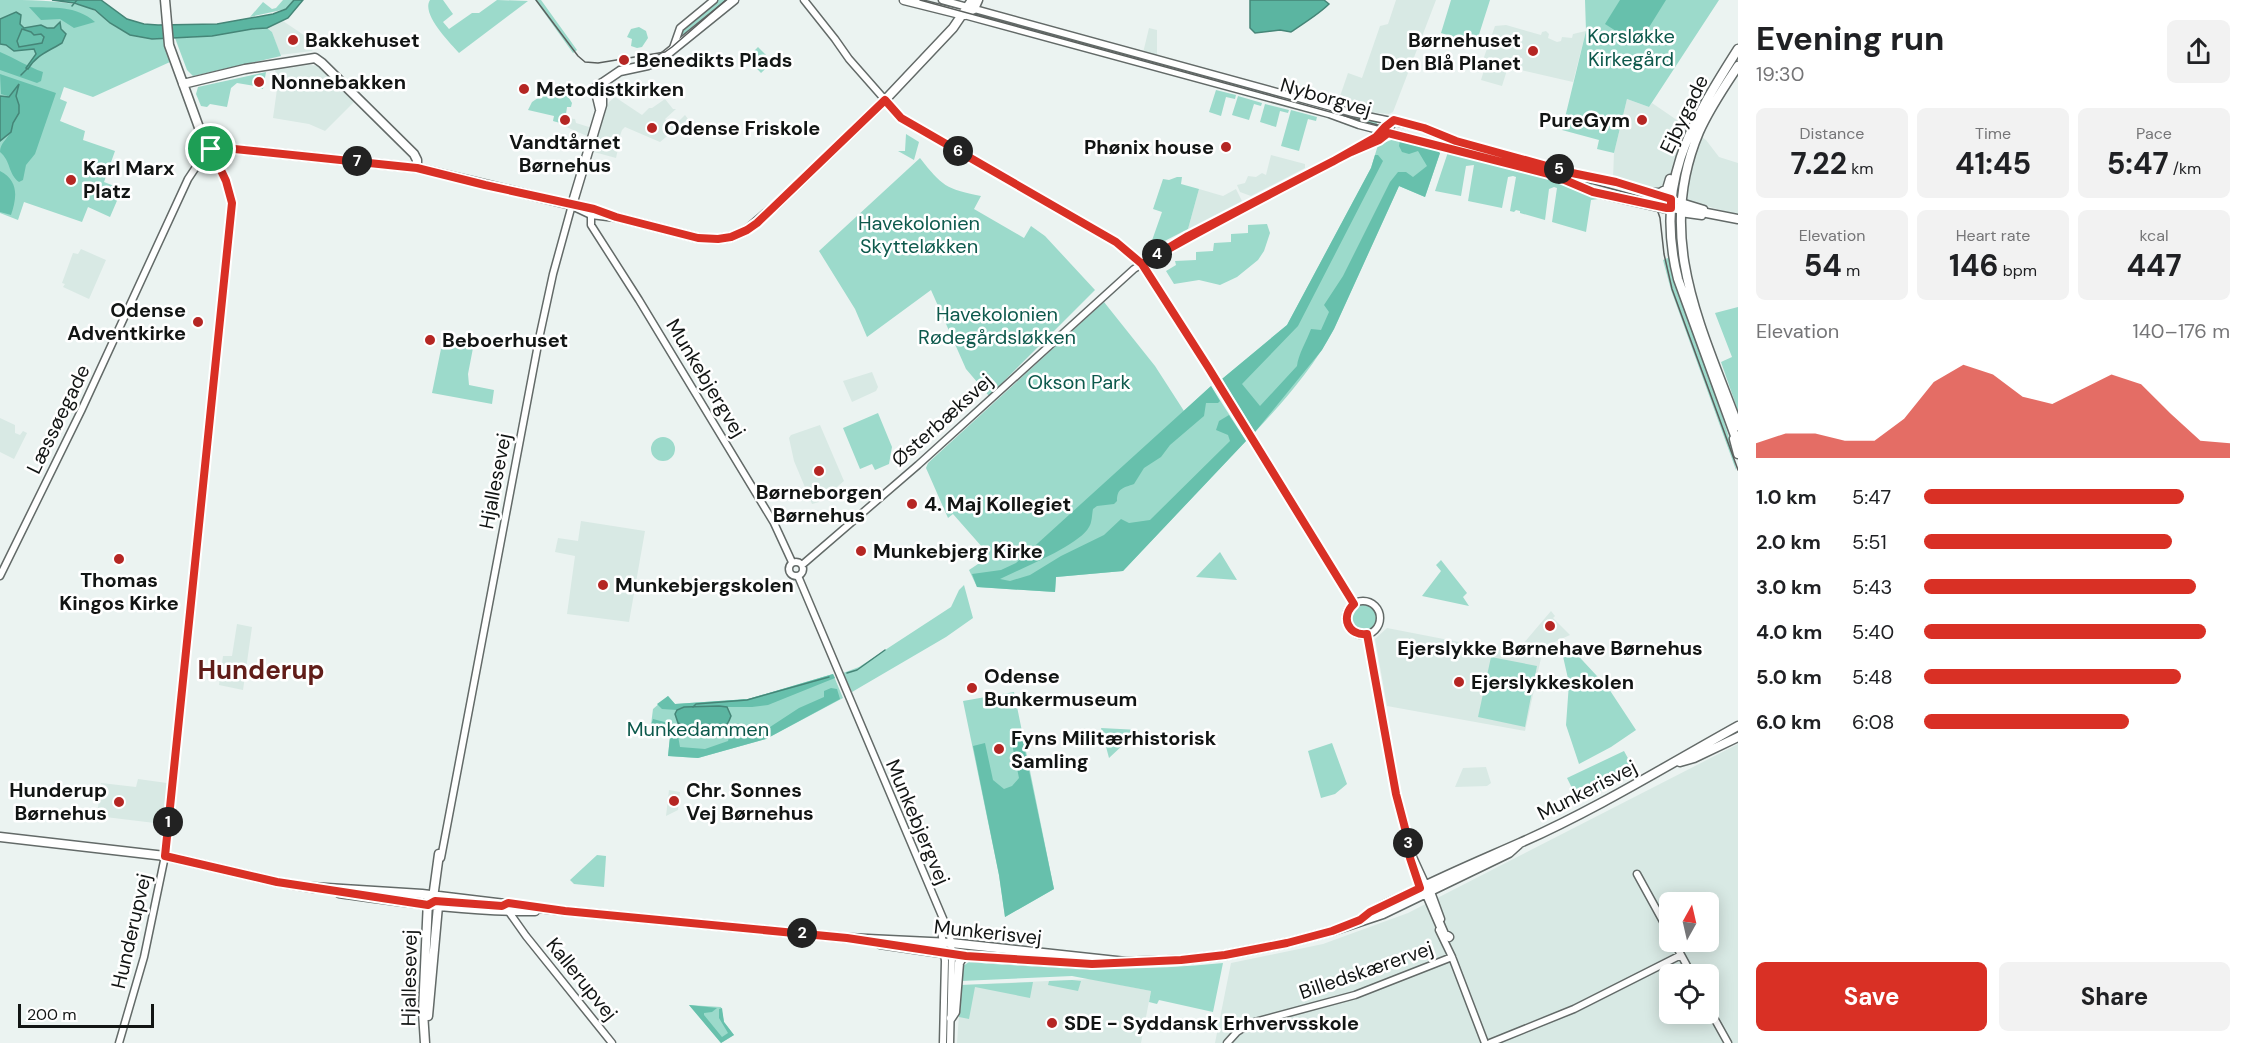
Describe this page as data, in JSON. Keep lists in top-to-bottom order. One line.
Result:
{"streets":{"main road":["Nyborgvej","Ejbygade","Hjallesevej","Munkerisvej","Hunderupvej"],"street":["Munkebjergvej","Læssøegade","Østerbæksvej","Billedskærervej","Kallerupvej"]},"crossings":[["Nyborgvej","Ejbygade"],["Nyborgvej","Østerbæksvej"],["Munkebjergvej","Østerbæksvej"],["Munkebjergvej","Munkerisvej"],["Læssøegade","Hunderupvej"],["Hjallesevej","Munkerisvej"],["Munkerisvej","Kallerupvej"]],"districts":["Hunderup"],"parks":["Korsløkke Kirkegård","Havekolonien Skytteløkken","Havekolonien Rødegårdsløkken","Okson Park","Munkedammen"],"places":["Bakkehuset","Børnehuset Den Blå Planet","Benedikts Plads","Nonnebakken","Metodistkirken","Vandtårnet Børnehus","PureGym","Odense Friskole","Phønix house","Karl Marx Platz","Odense Adventkirke","Beboerhuset","Børneborgen Børnehus","4. Maj Kollegiet","Munkebjerg Kirke","Thomas Kingos Kirke","Munkebjergskolen","Ejerslykke Børnehave Børnehus","Ejerslykkeskolen","Odense Bunkermuseum","Fyns Militærhistorisk Samling","Chr. Sonnes Vej Børnehus","Hunderup Børnehus","SDE - Syddansk Erhvervsskole"],"scale_bar":"200 m","north":"top","page":{"heading":["Evening run","19:30"],"stats":[["Distance","7.22 km"],["Time","41:45"],["Pace","5:47 /km"],["Elevation","54 m"],["Heart rate","146 bpm"],["kcal","447"]],"pins":["6","7","5","4","1","3","2"],"chart":["Elevation","140–176 m"],"list":[{"name":"1.0 km","note":"5:47"},{"name":"2.0 km","note":"5:51"},{"name":"3.0 km","note":"5:43"},{"name":"4.0 km","note":"5:40"},{"name":"5.0 km","note":"5:48"},{"name":"6.0 km","note":"6:08"}],"buttons":["Save","Share"],"scale":"200 m"}}
